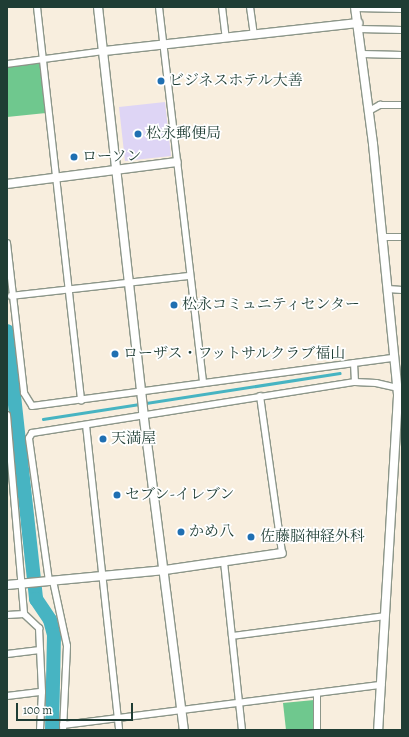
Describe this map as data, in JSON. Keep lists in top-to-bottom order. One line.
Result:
{"places":["ビジネスホテル大善","松永郵便局","ローソン","松永コミュニティセンター","ローザス・フットサルクラブ福山","天満屋","セブン-イレブン","かめ八","佐藤脳神経外科"],"scale_bar":"100 m"}
